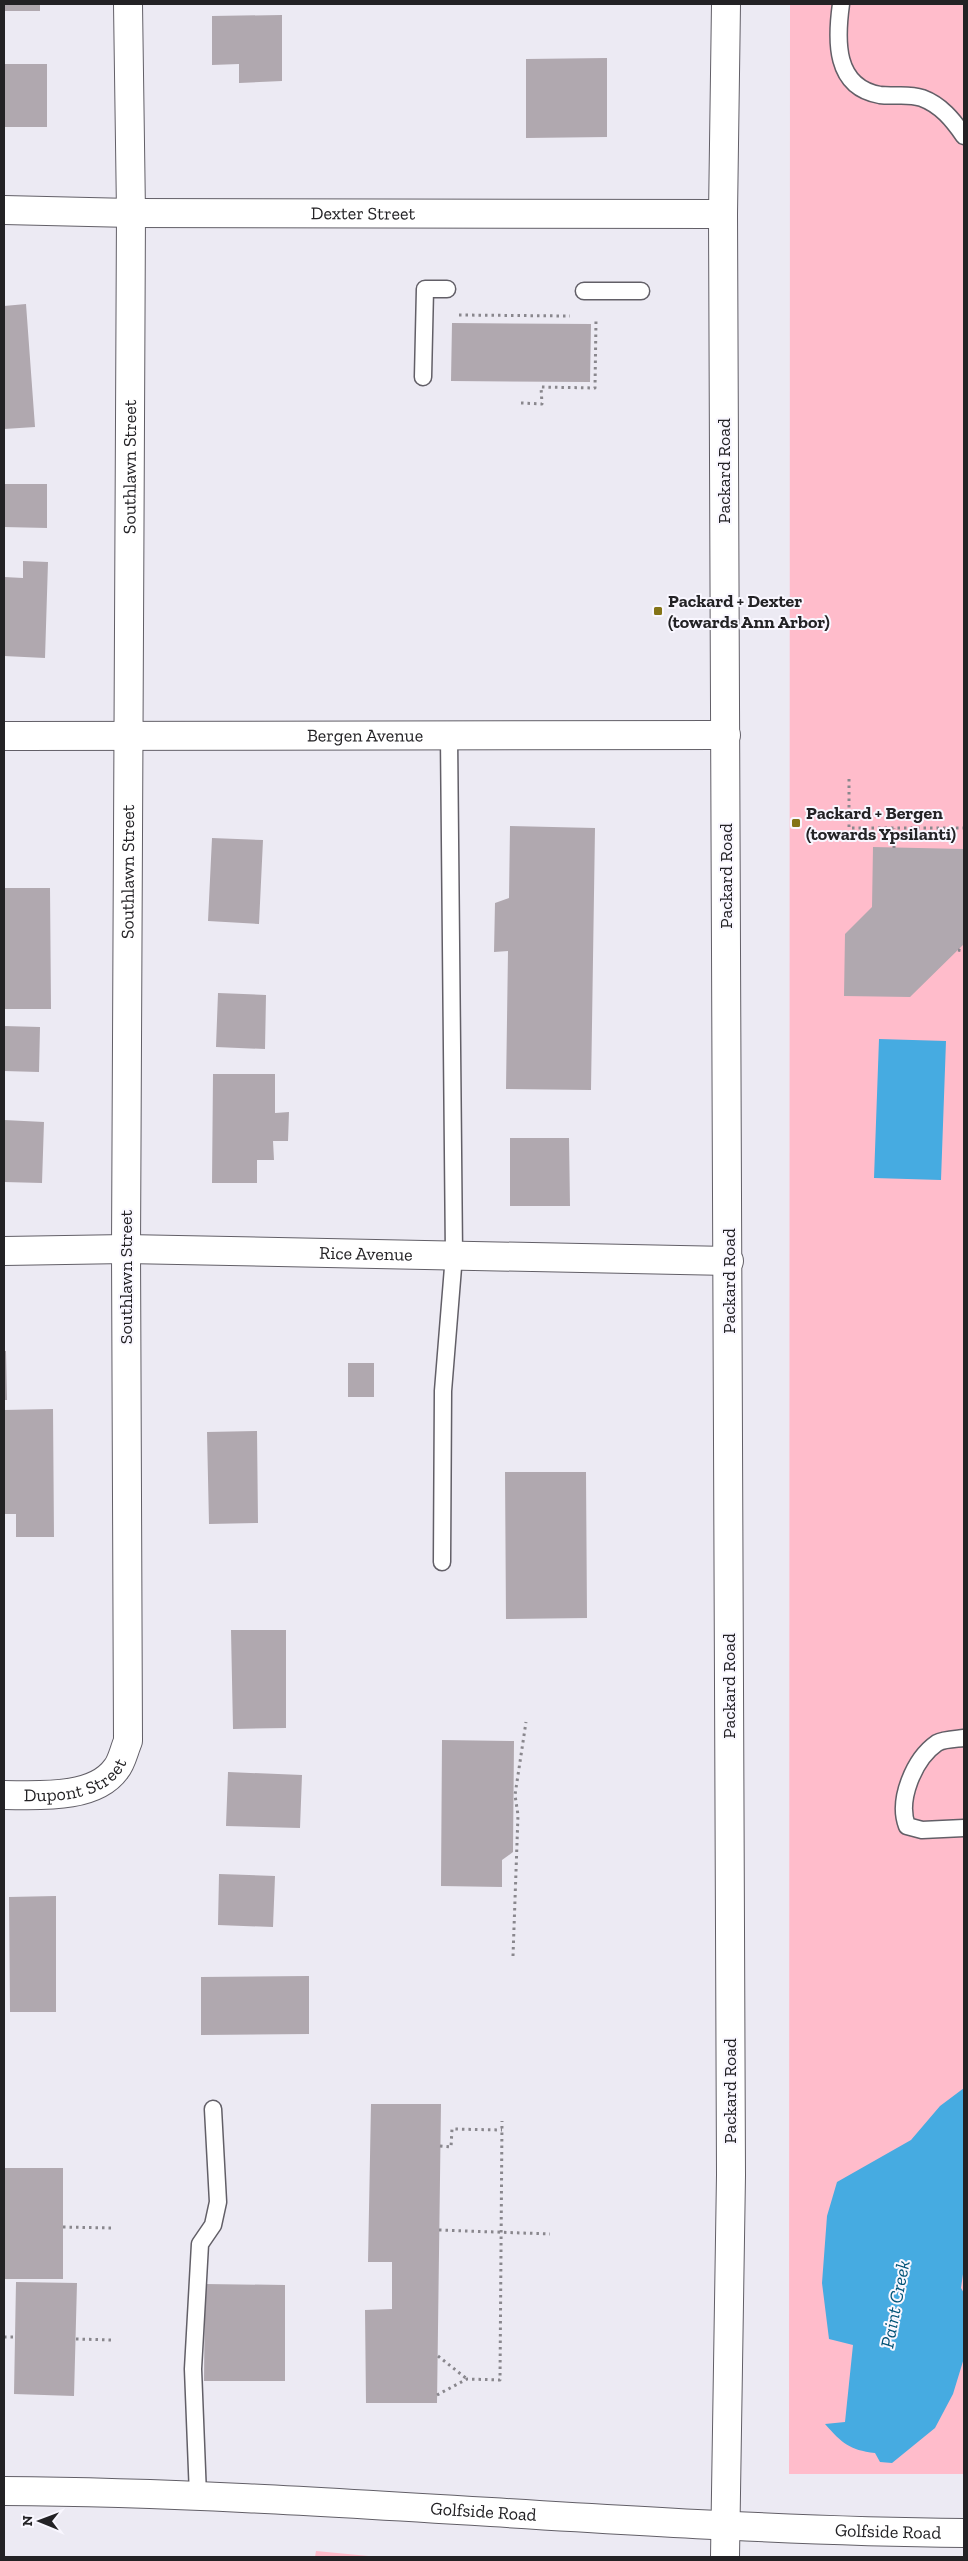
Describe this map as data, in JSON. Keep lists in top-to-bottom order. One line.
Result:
{"streets":{"street":["Dexter Street","Southlawn Street","Packard Road","Bergen Avenue","Rice Avenue","Dupont Street","Golfside Road"]},"crossings":[["Dexter Street","Southlawn Street"],["Dexter Street","Packard Road"],["Southlawn Street","Bergen Avenue"],["Southlawn Street","Rice Avenue"],["Southlawn Street","Dupont Street"],["Packard Road","Bergen Avenue"],["Packard Road","Rice Avenue"],["Packard Road","Golfside Road"]],"water":["Paint Creek"],"places":{"transit":["Packard + Dexter (towards Ann Arbor)","Packard + Bergen (towards Ypsilanti)"]},"north":"left"}
